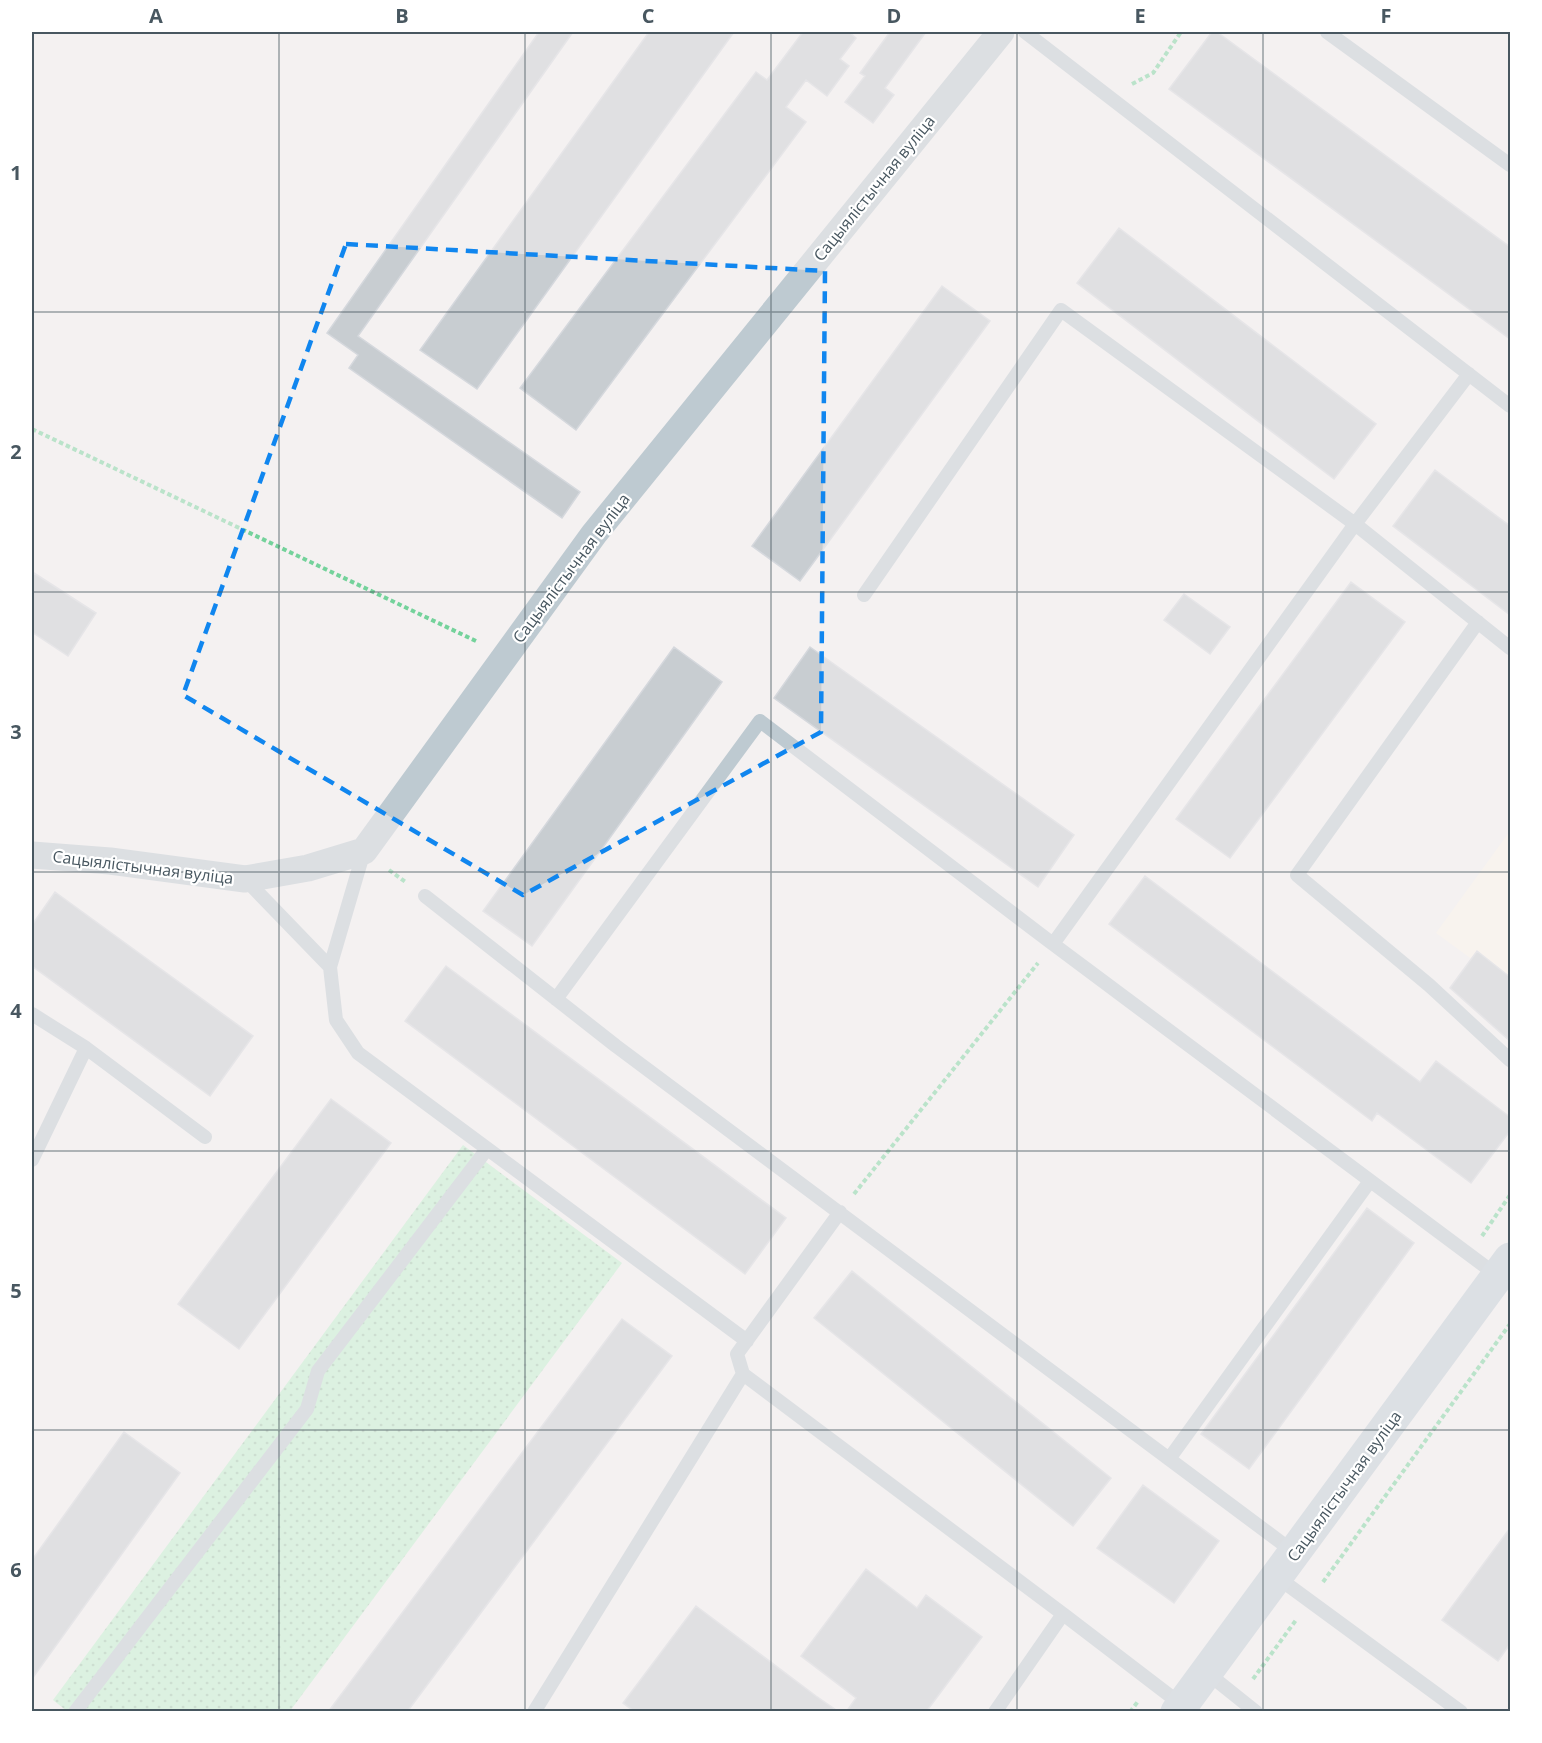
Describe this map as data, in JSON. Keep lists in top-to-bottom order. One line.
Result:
{"streets":{"main road":["Сацыялістычная вуліца"]},"grid":{"columns":["A","B","C","D","E","F"],"rows":["1","2","3","4","5","6"]}}
